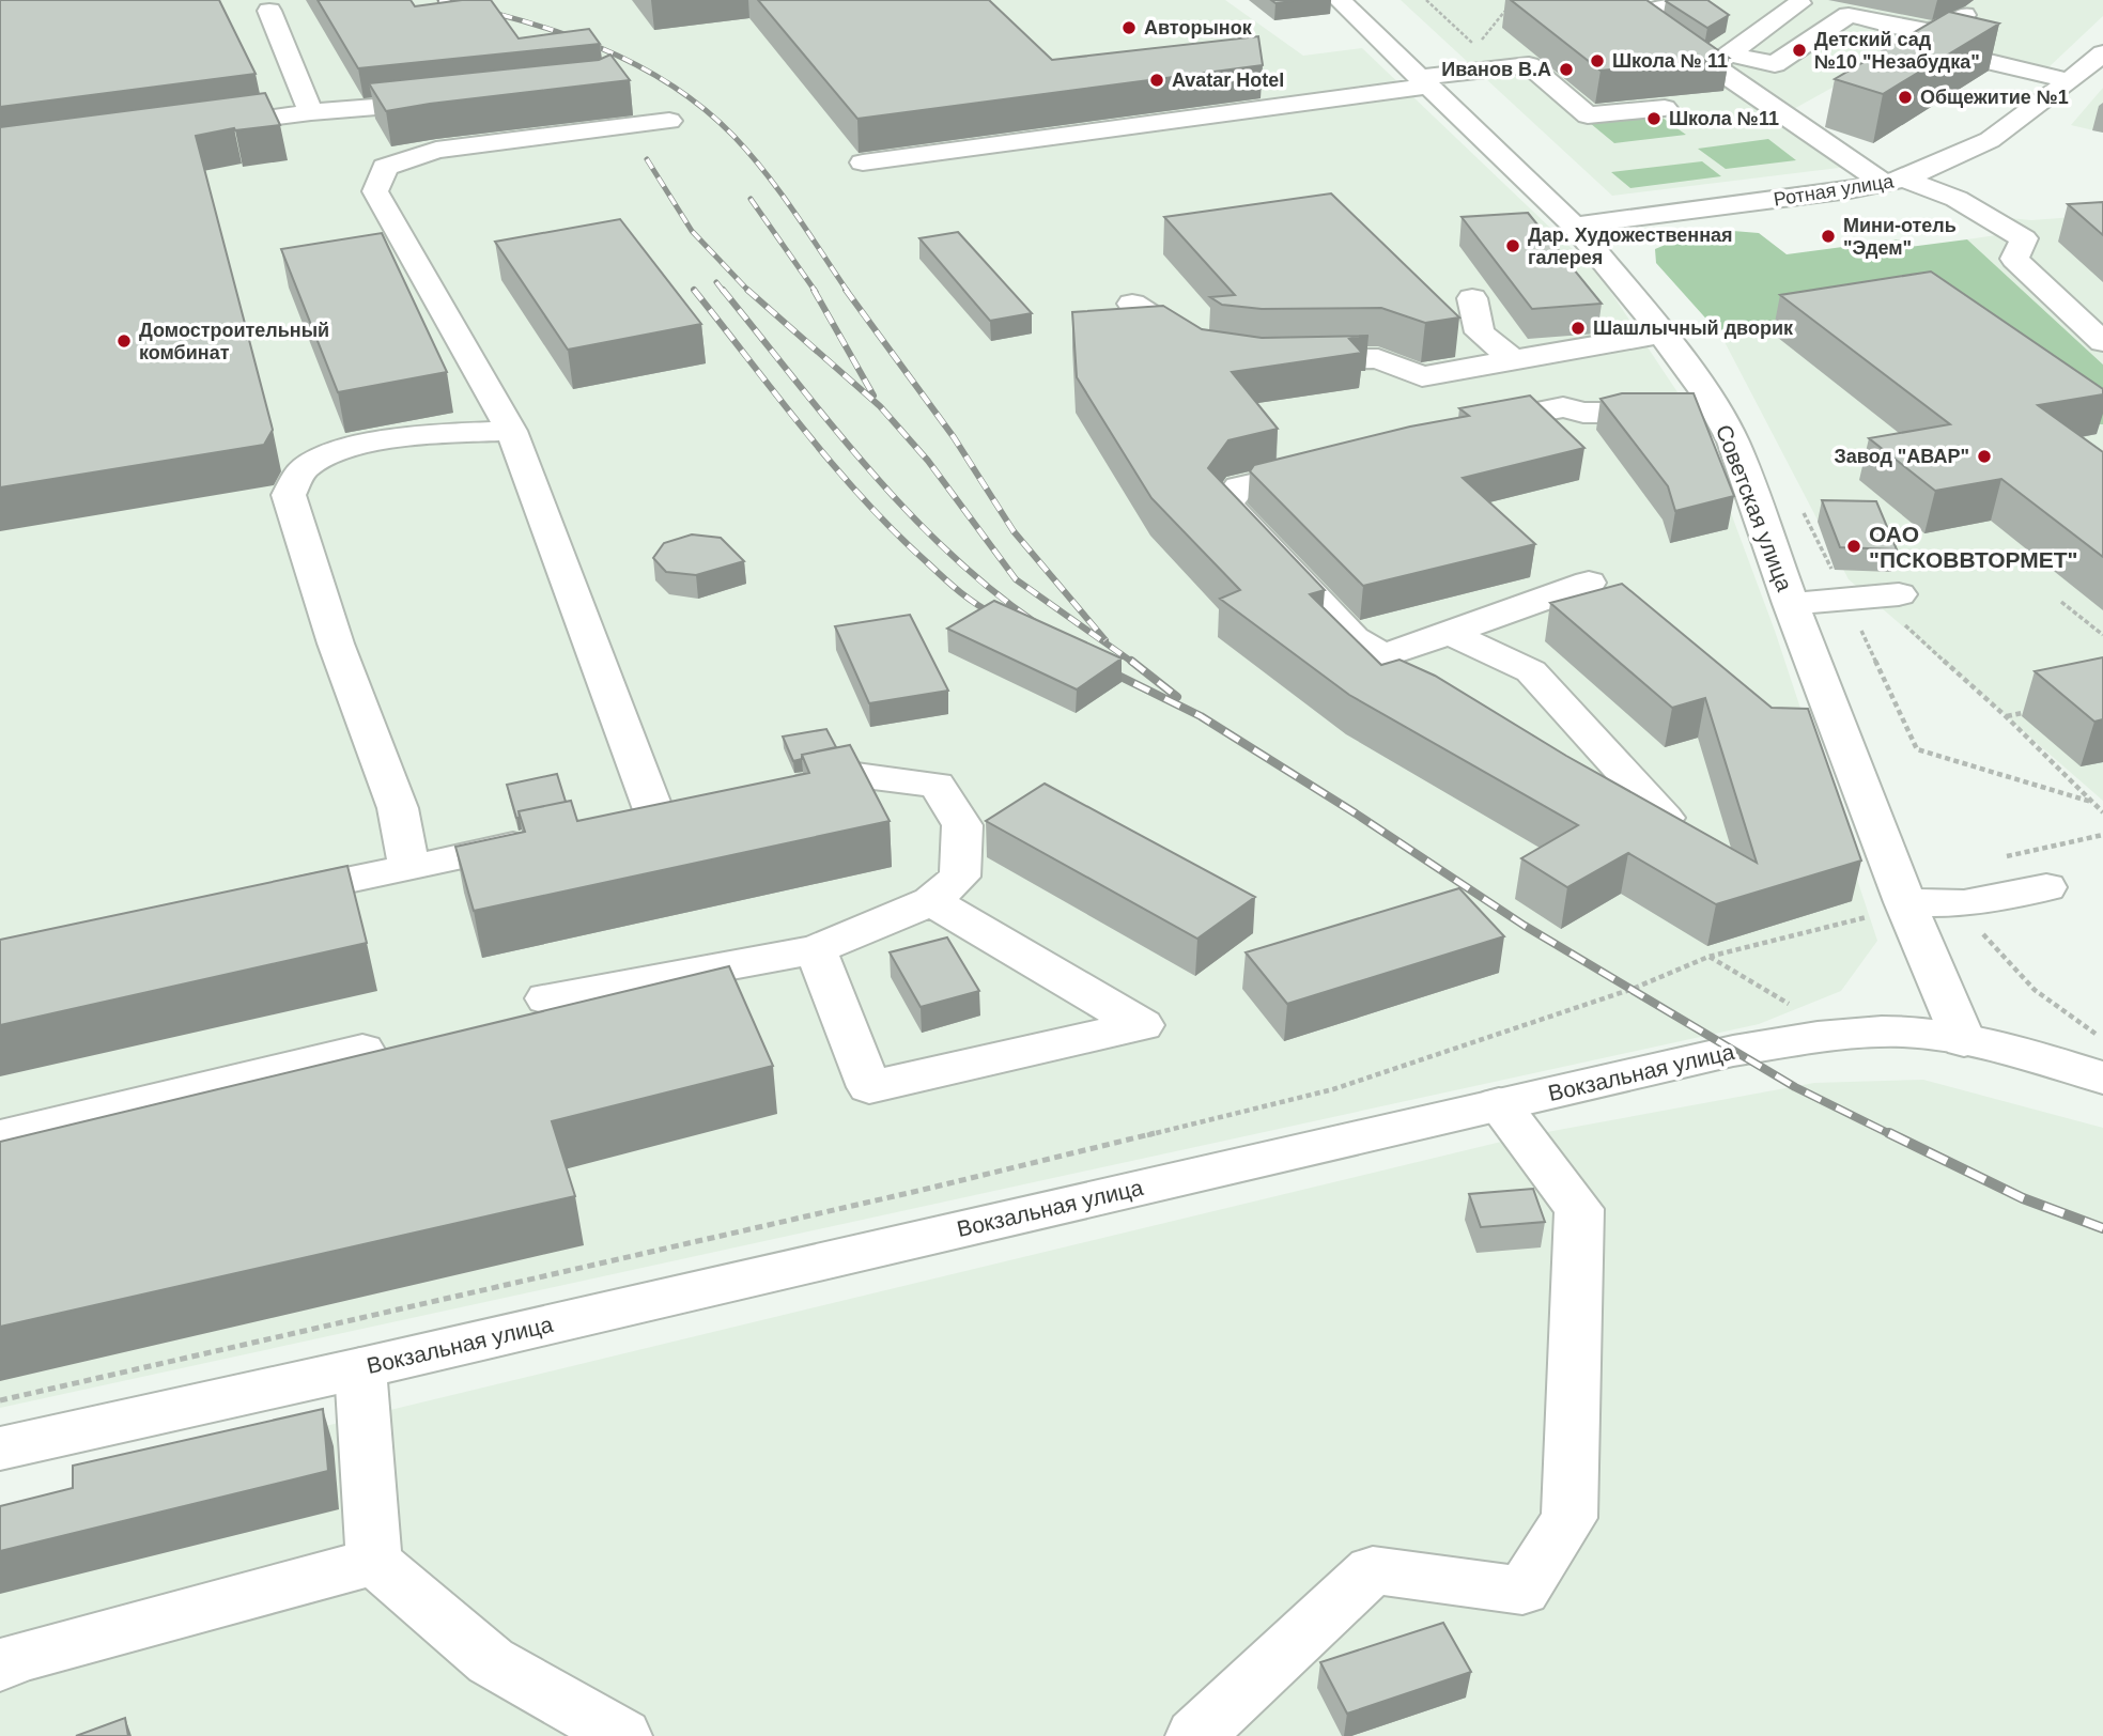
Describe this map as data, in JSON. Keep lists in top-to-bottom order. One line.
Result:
{"streets":{"street":["Ротная улица","Советская улица","Вокзальная улица"]},"crossings":[["Ротная улица","Советская улица"],["Советская улица","Вокзальная улица"]],"places":["Авторынок","Детский сад №10 \"Незабудка\"","Школа № 11","Иванов В.А","Avatar Hotel","Общежитие №1","Школа №11","Мини-отель \"Эдем\"","Дар. Художественная галерея","Шашлычный дворик","Домостроительный комбинат","Завод \"АВАР\"","ОАО \"ПСКОВВТОРМЕТ\""]}
